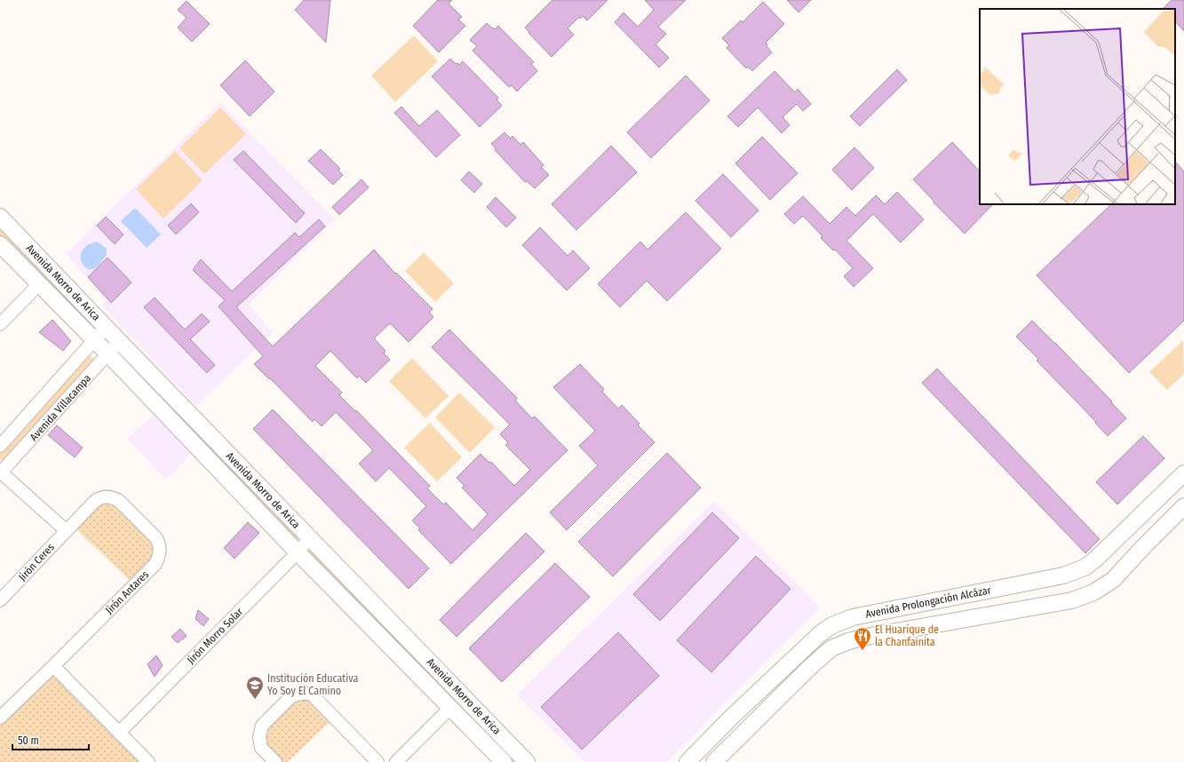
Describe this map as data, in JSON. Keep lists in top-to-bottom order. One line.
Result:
{"streets":{"main road":["Avenida Morro de Arica","Avenida Prolongación Alcázar"],"street":["Avenida Villacampa","Jirón Ceres","Jirón Antares","Jirón Morro Solar"]},"crossings":[["Avenida Morro de Arica","Avenida Villacampa"],["Avenida Morro de Arica","Jirón Morro Solar"],["Jirón Ceres","Jirón Antares"]],"places":{"restaurant":["El Huarique de la Chanfainita"],"school or university":["Institución Educativa Yo Soy El Camino"]},"scale_bar":"50 m"}
